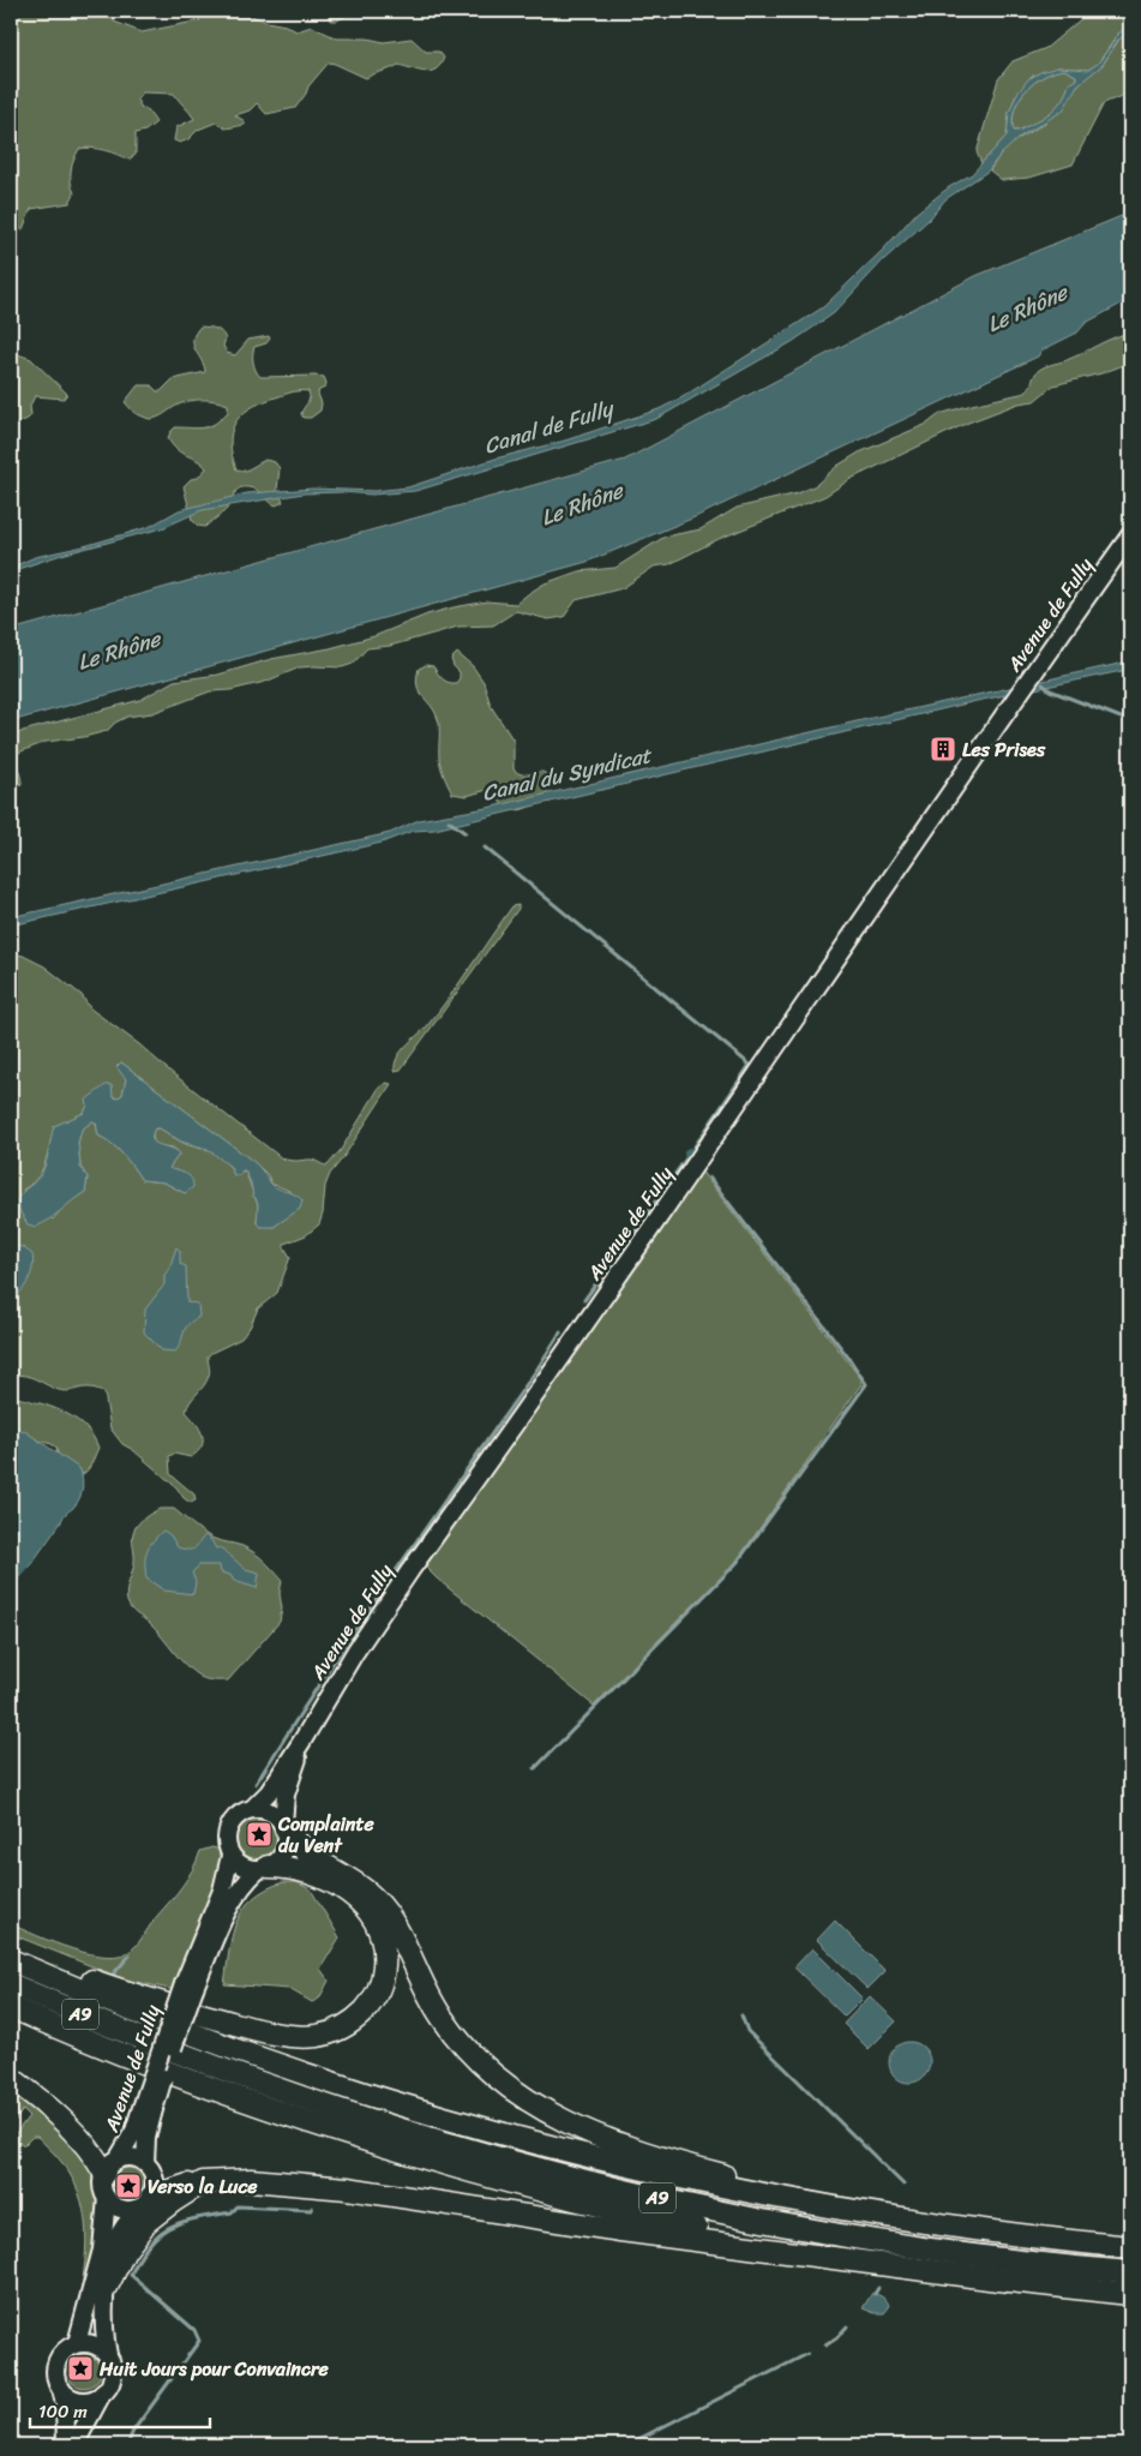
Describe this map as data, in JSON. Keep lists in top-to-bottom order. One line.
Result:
{"streets":{"highway":["A9"],"main road":["Avenue de Fully"]},"water":["Le Rhône","Canal de Fully","Canal du Syndicat"],"places":{"building":["Les Prises"],"place":["Complainte du Vent","Verso la Luce","Huit Jours pour Convaincre"]},"scale_bar":"100 m"}
